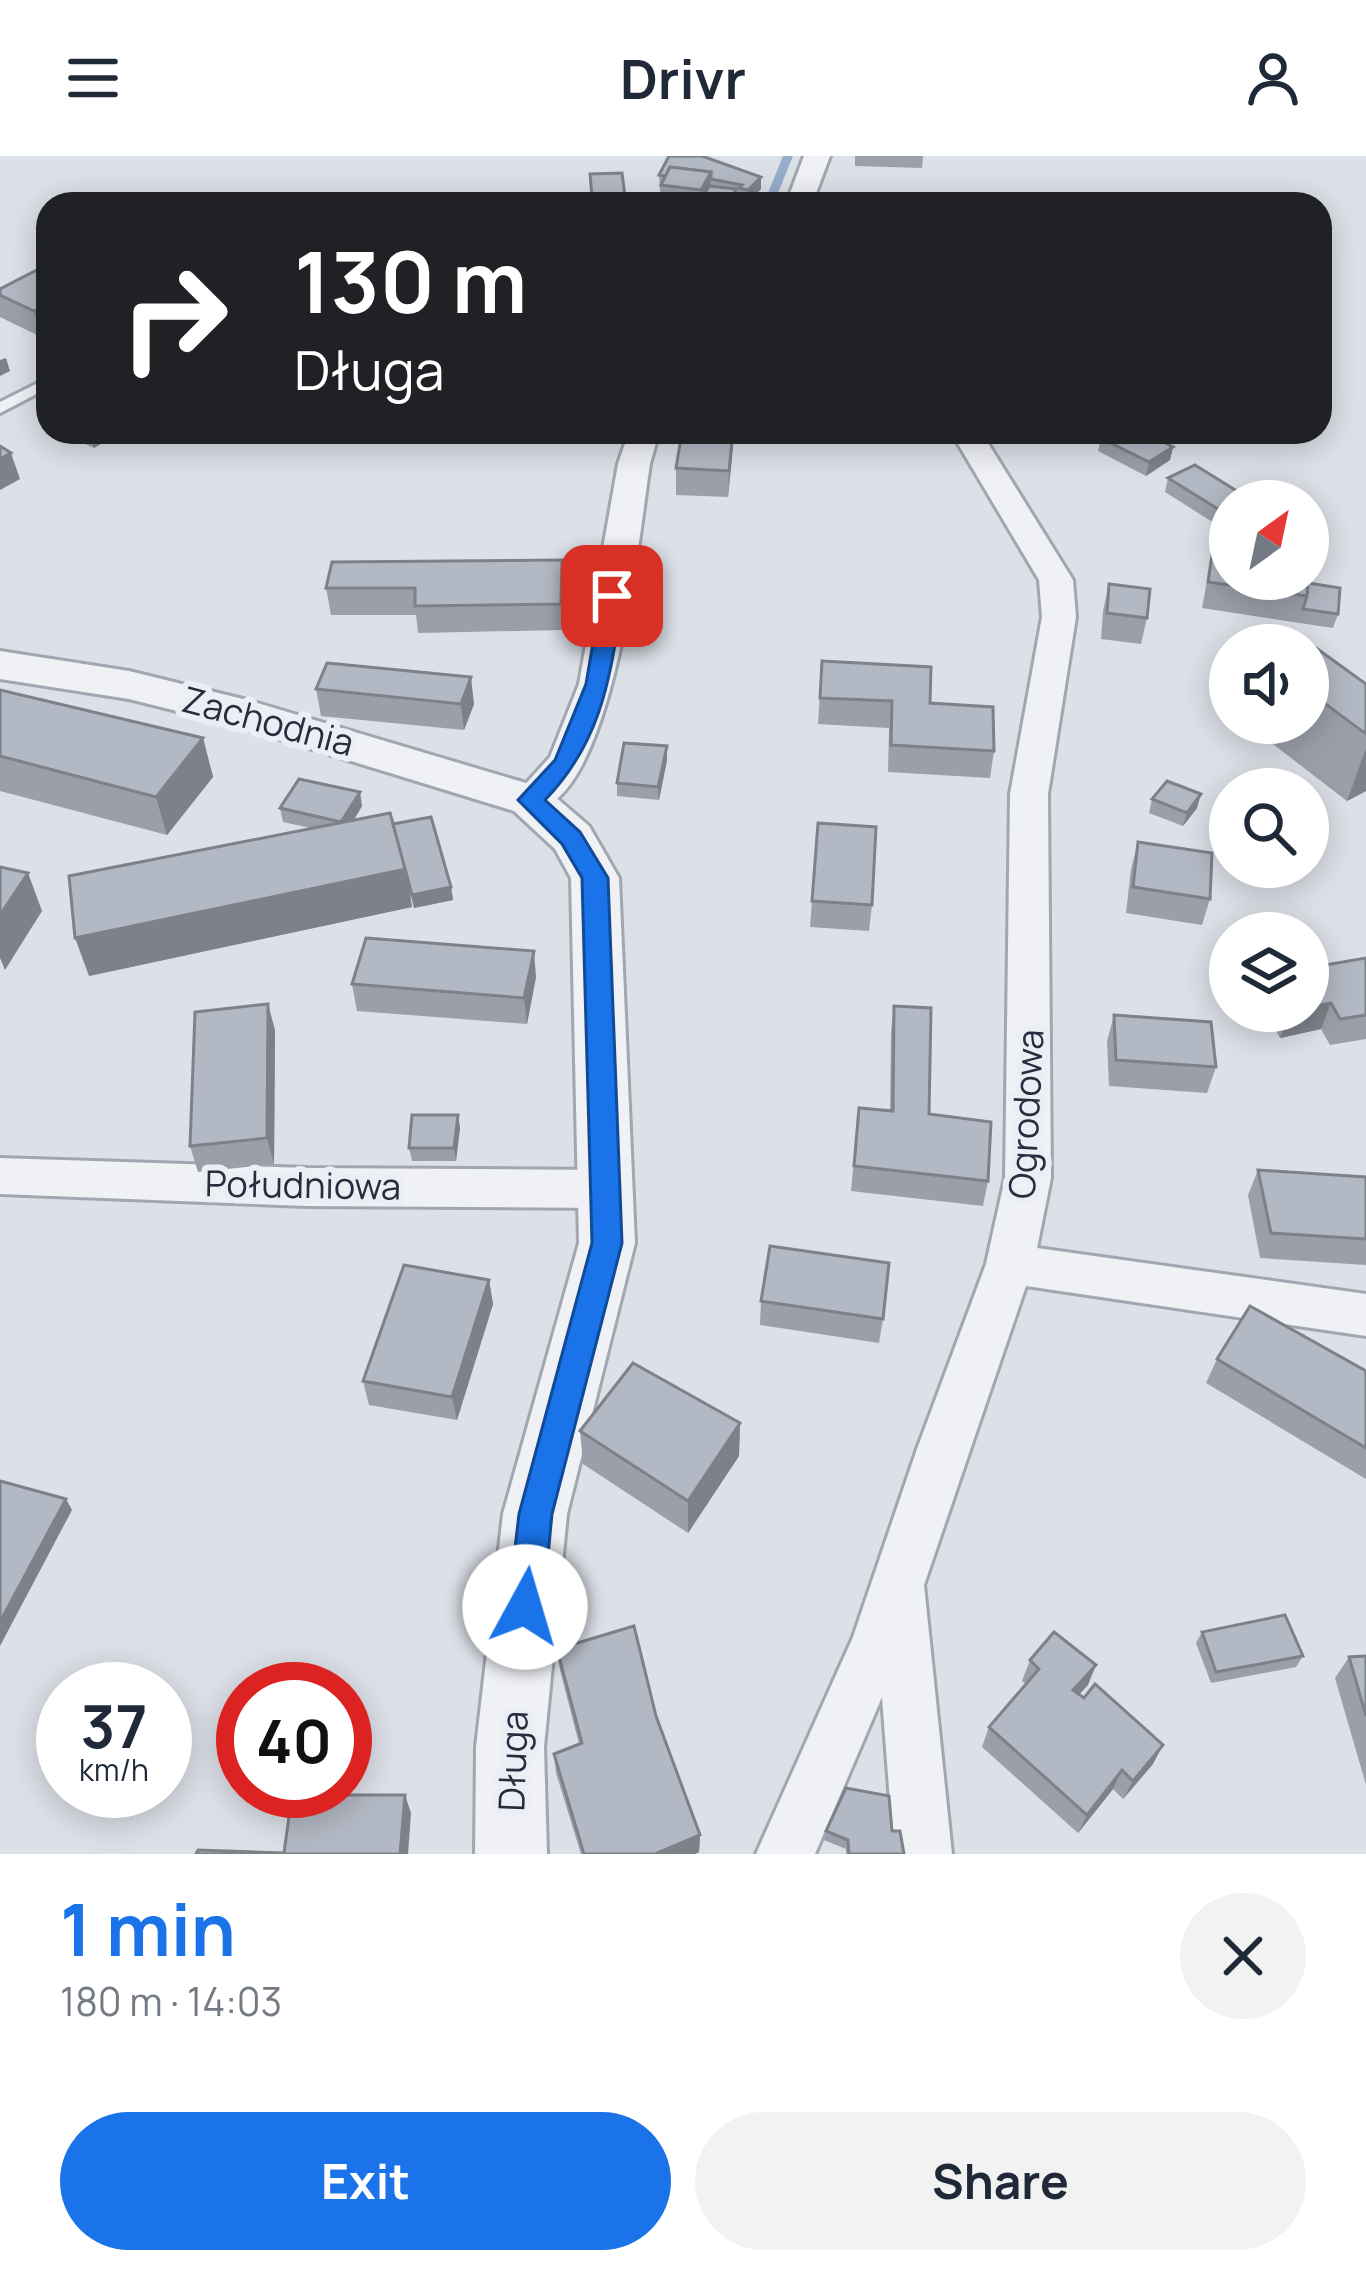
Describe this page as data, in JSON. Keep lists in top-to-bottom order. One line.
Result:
{"streets":{"street":["Zachodnia","Ogrodowa","Południowa","Długa"]},"crossings":[["Zachodnia","Długa"],["Południowa","Długa"]],"north":"top right","page":{"header":"Drivr","turn":["130 m","Długa"],"speed":"37 km/h","limit":"40","heading":["1 min","180 m · 14:03"],"buttons":["Exit","Share"]}}
